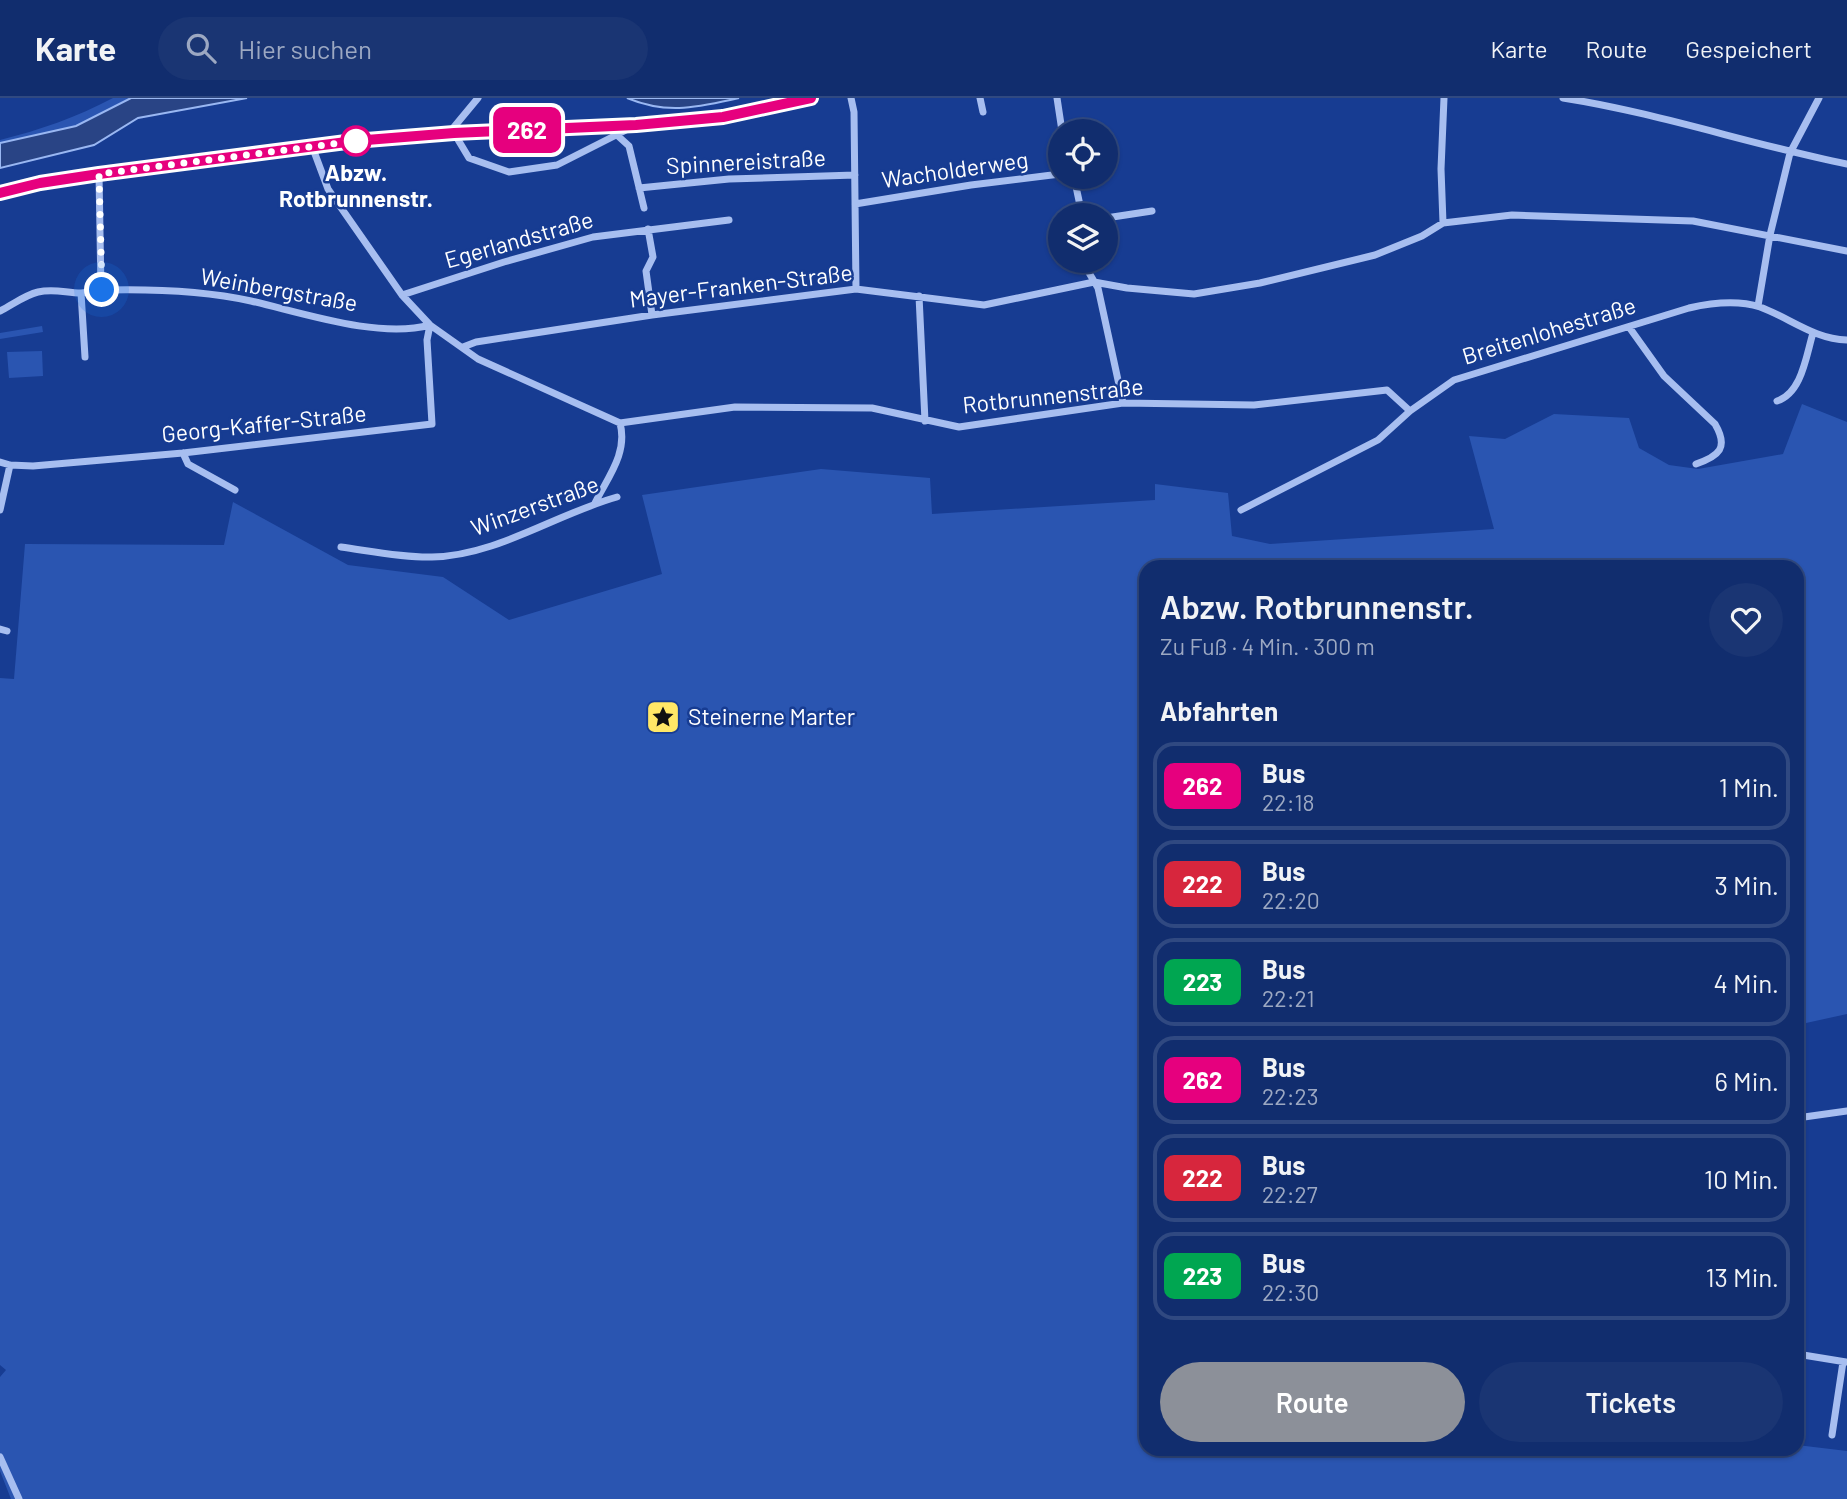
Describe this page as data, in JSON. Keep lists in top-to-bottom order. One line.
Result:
{"streets":{"street":["Spinnereistraße","Wacholderweg","Egerlandstraße","Mayer-Franken-Straße","Weinbergstraße","Breitenlohestraße","Rotbrunnenstraße","Georg-Kaffer-Straße","Winzerstraße"]},"crossings":[["Weinbergstraße","Georg-Kaffer-Straße"],["Breitenlohestraße","Rotbrunnenstraße"]],"places":{"other":["Abzw. Rotbrunnenstr."],"place":["Steinerne Marter"]},"lines":["bus line 262"],"page":{"header":"Karte","search":"Hier suchen","nav":["Karte","Route","Gespeichert"],"on_map":"262","heading":[["Abzw. Rotbrunnenstr.","Zu Fuß · 4 Min. · 300 m"],"Abfahrten"],"list":[{"mark":"262","name":"Bus","note":"22:18","value":"1 Min."},{"mark":"222","name":"Bus","note":"22:20","value":"3 Min."},{"mark":"223","name":"Bus","note":"22:21","value":"4 Min."},{"mark":"262","name":"Bus","note":"22:23","value":"6 Min."},{"mark":"222","name":"Bus","note":"22:27","value":"10 Min."},{"mark":"223","name":"Bus","note":"22:30","value":"13 Min."}],"buttons":["Route","Tickets"]}}
